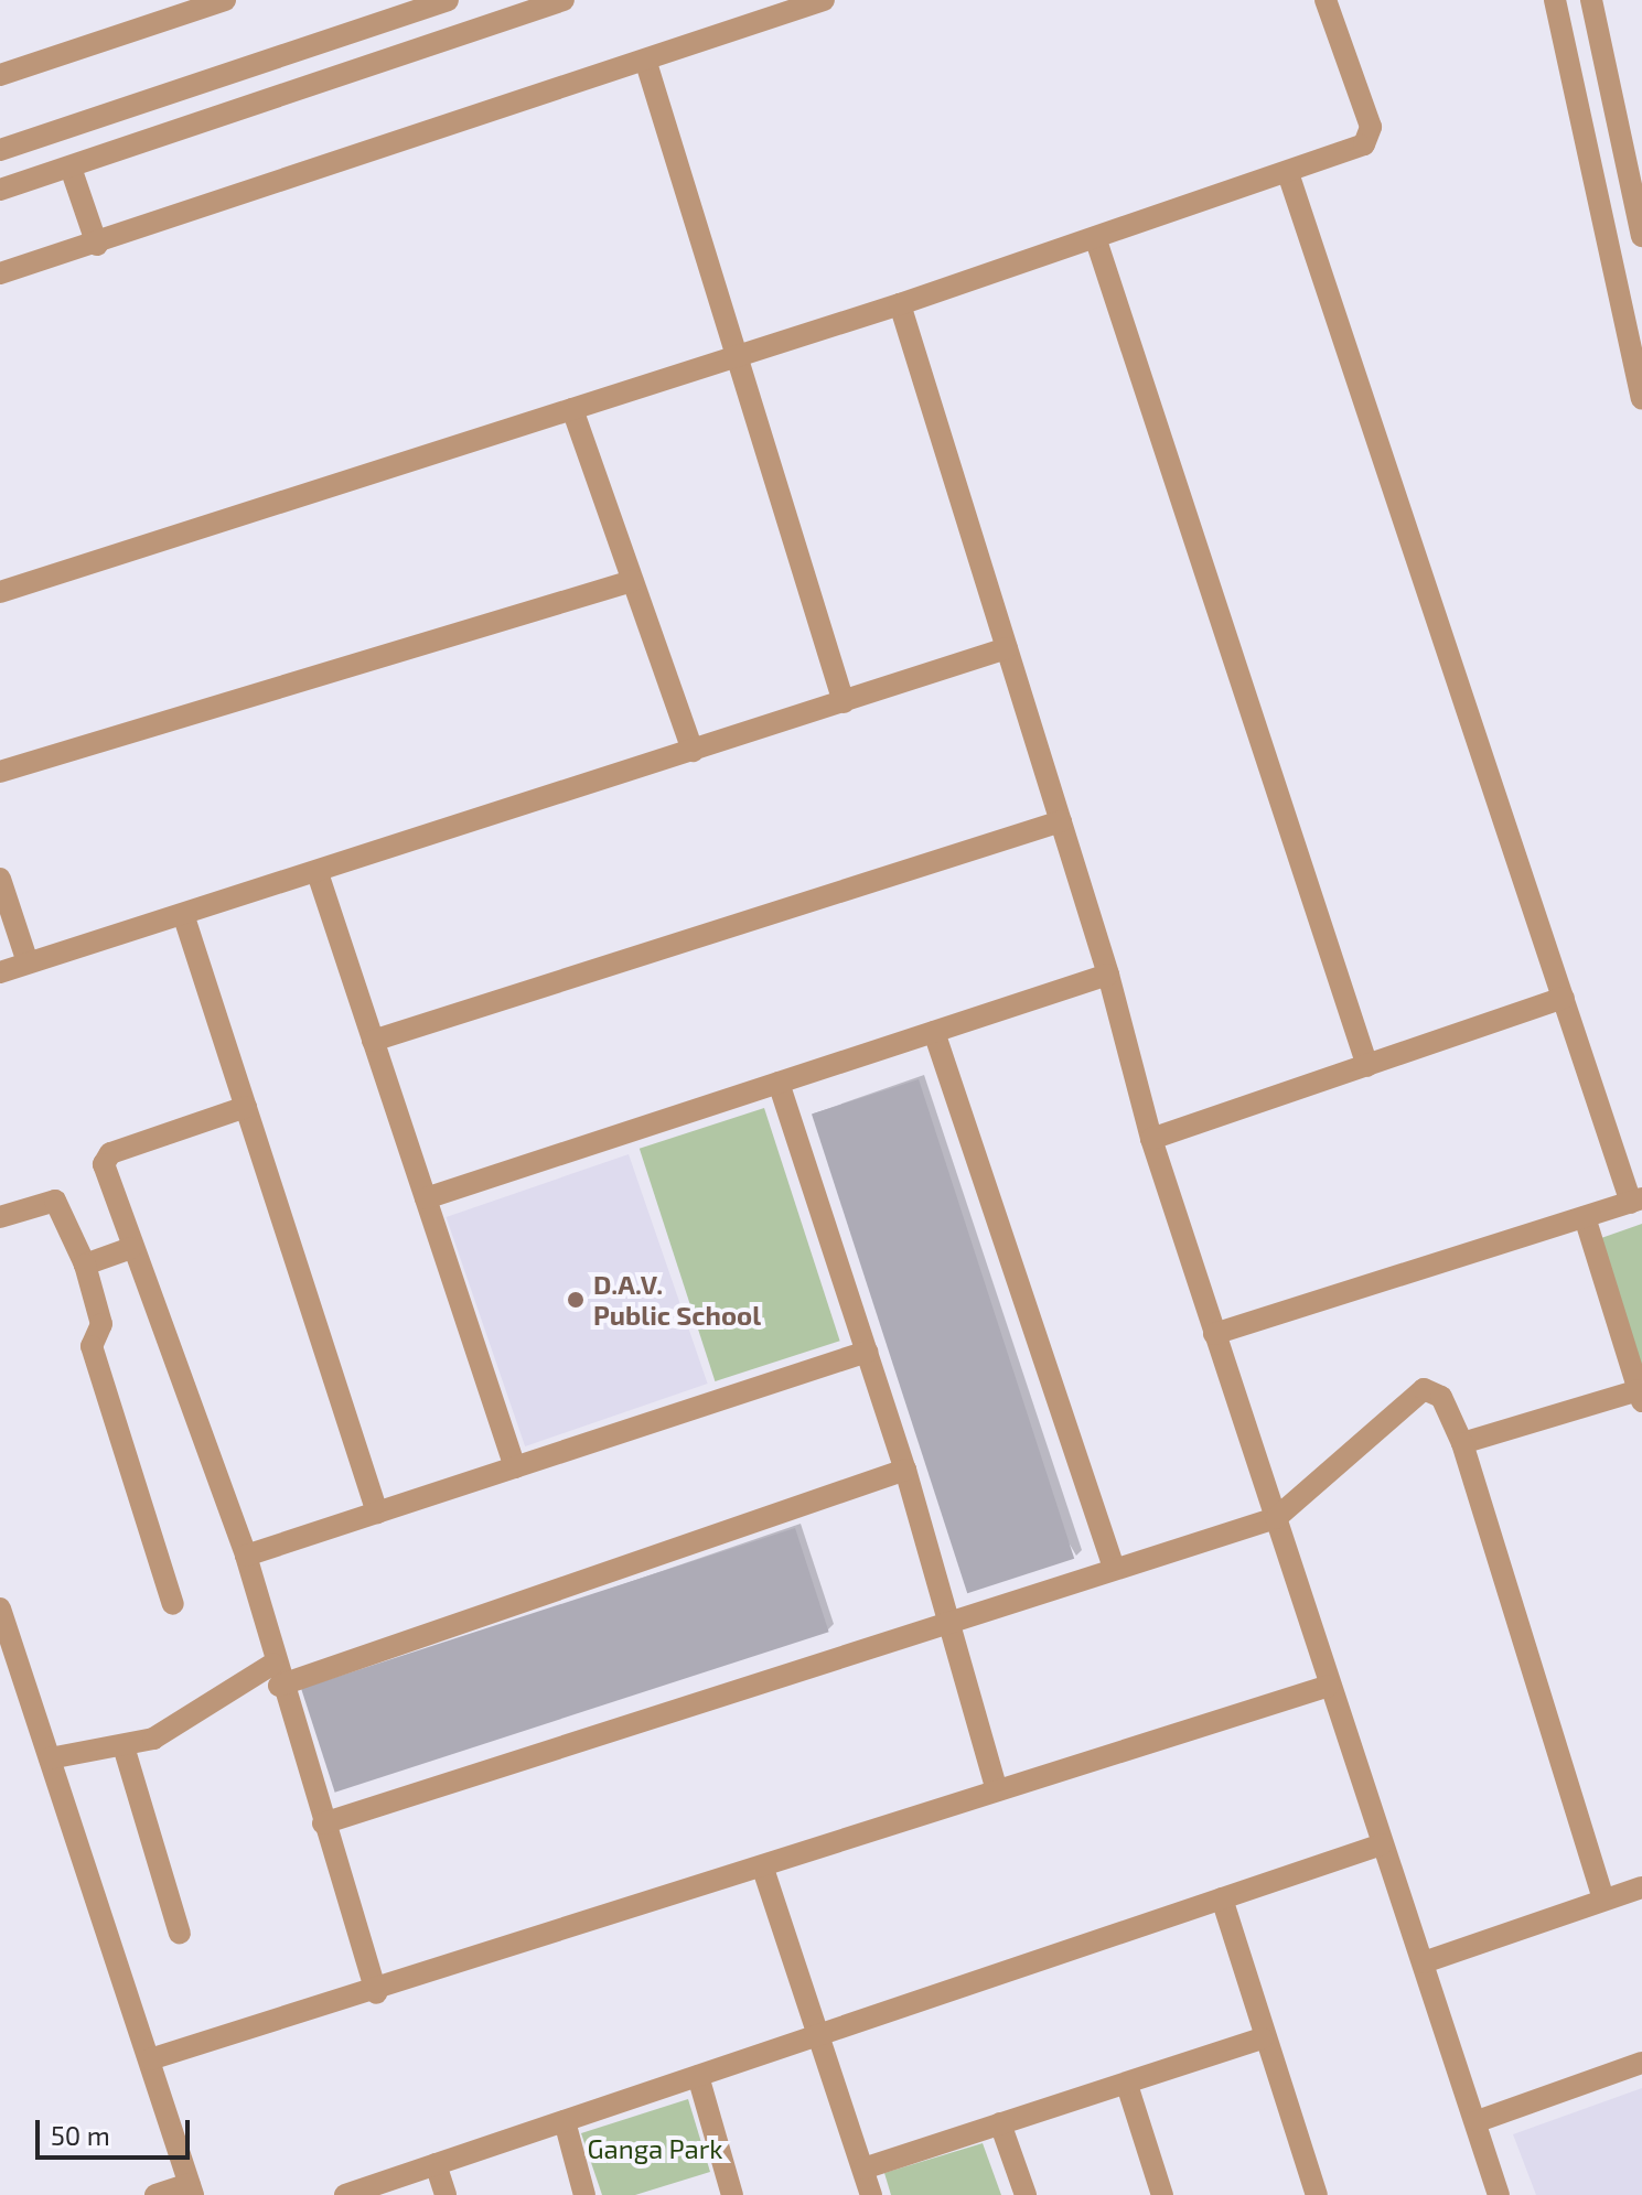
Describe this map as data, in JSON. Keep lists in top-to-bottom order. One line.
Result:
{"parks":["Ganga Park"],"places":["D.A.V. Public School"],"scale_bar":"50 m"}
